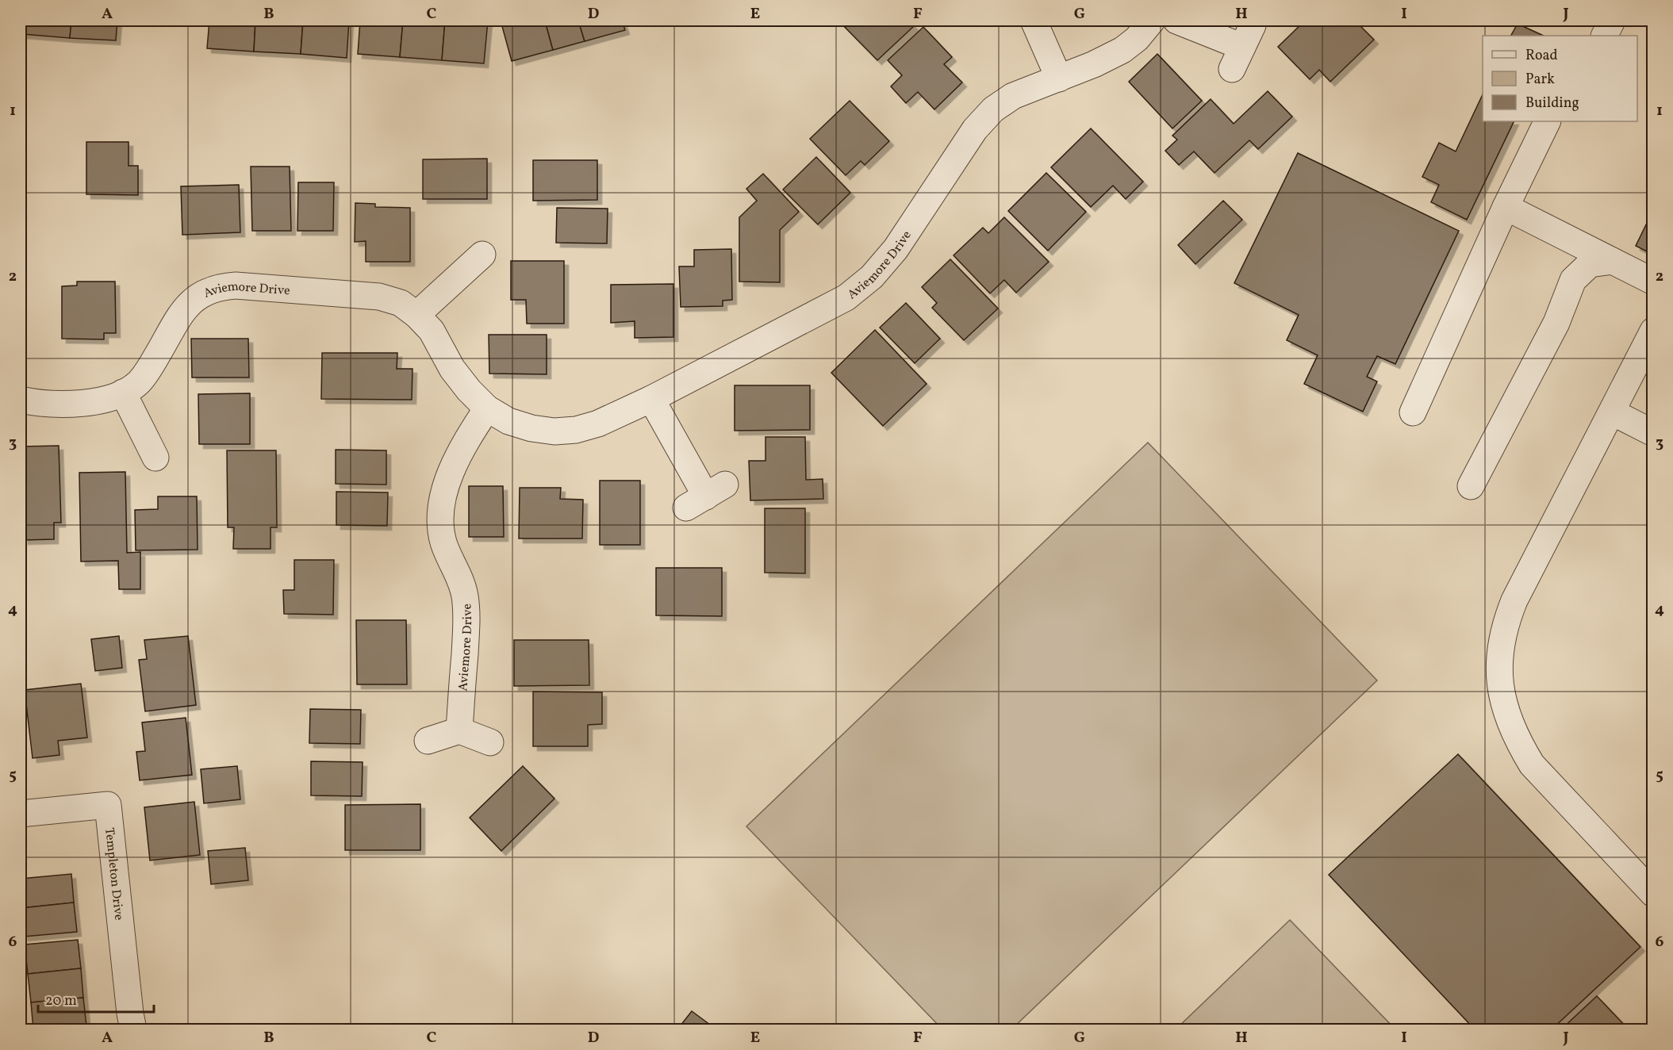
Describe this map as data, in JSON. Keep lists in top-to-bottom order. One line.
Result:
{"streets":{"street":["Aviemore Drive","Templeton Drive"]},"legend":["Road","Park","Building"],"scale_bar":"20 m","grid":{"columns":["A","B","C","D","E","F","G","H","I","J"],"rows":["1","2","3","4","5","6"]}}
